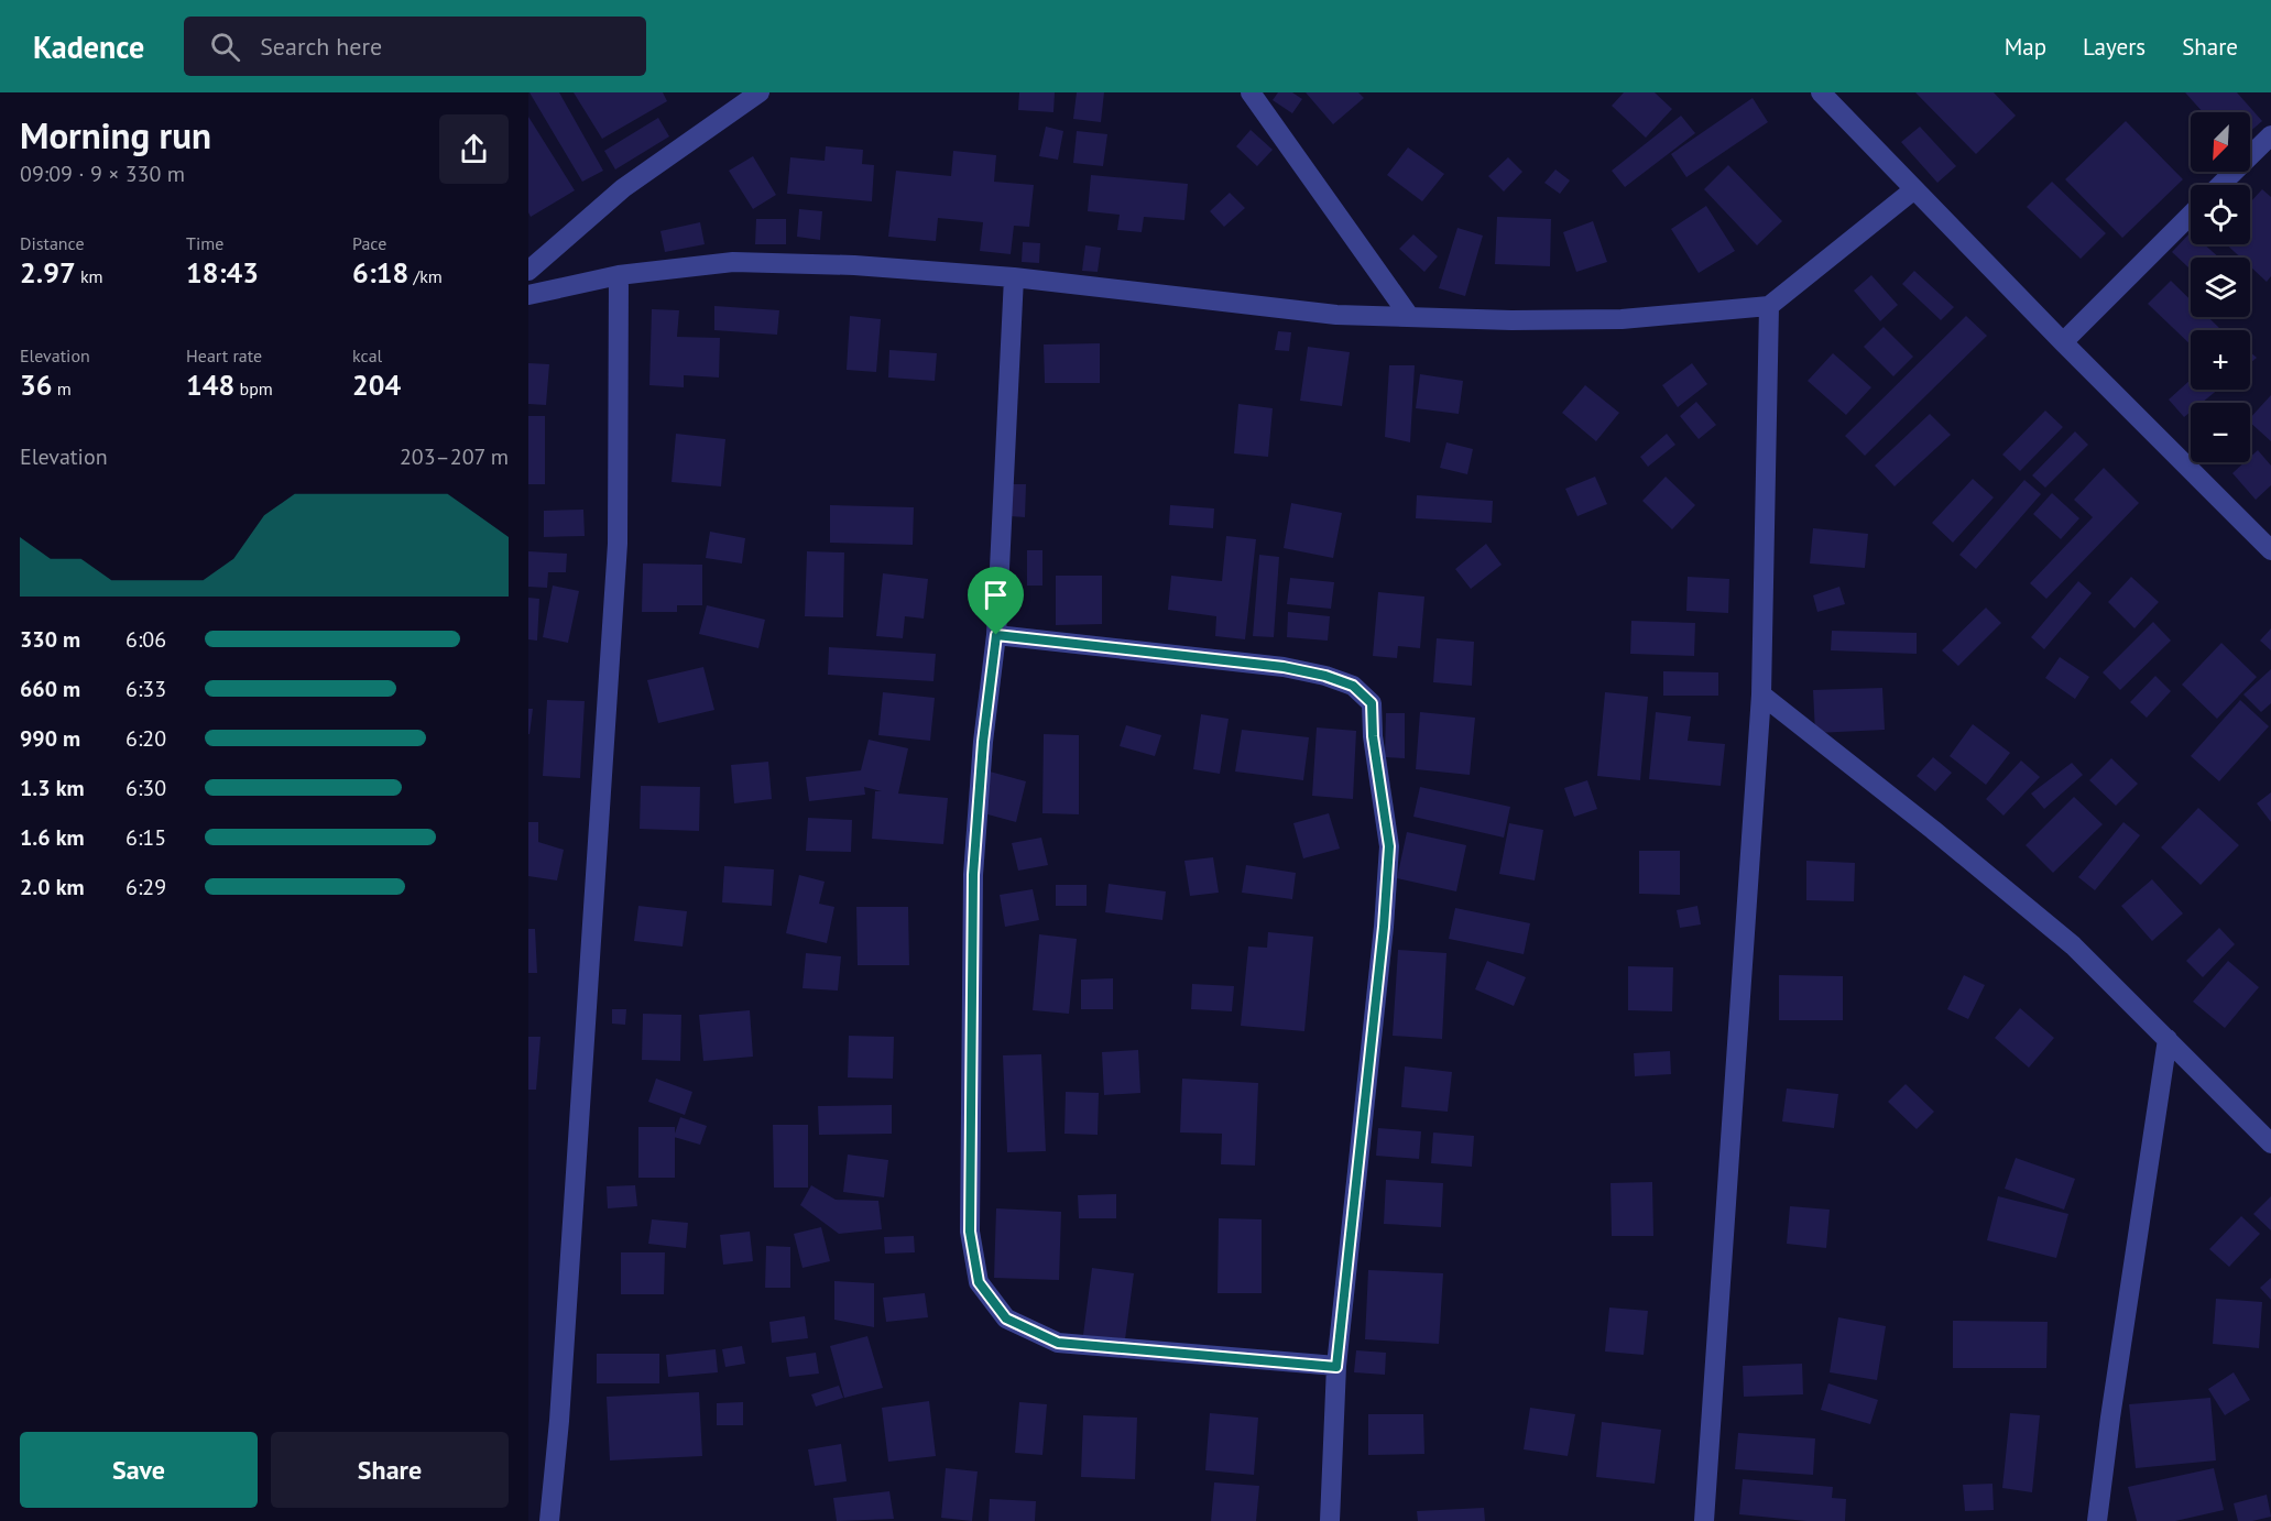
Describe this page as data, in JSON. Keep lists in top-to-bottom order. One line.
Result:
{"north":"bottom left","page":{"header":"Kadence","search":"Search here","nav":["Map","Layers","Share"],"heading":["Morning run","09:09 · 9 × 330 m"],"map_buttons":["+","−"],"stats":[["Distance","2.97 km"],["Time","18:43"],["Pace","6:18 /km"],["Elevation","36 m"],["Heart rate","148 bpm"],["kcal","204"]],"chart":["Elevation","203–207 m"],"list":[{"name":"330 m","note":"6:06"},{"name":"660 m","note":"6:33"},{"name":"990 m","note":"6:20"},{"name":"1.3 km","note":"6:30"},{"name":"1.6 km","note":"6:15"},{"name":"2.0 km","note":"6:29"}],"buttons":["Save","Share"]}}
